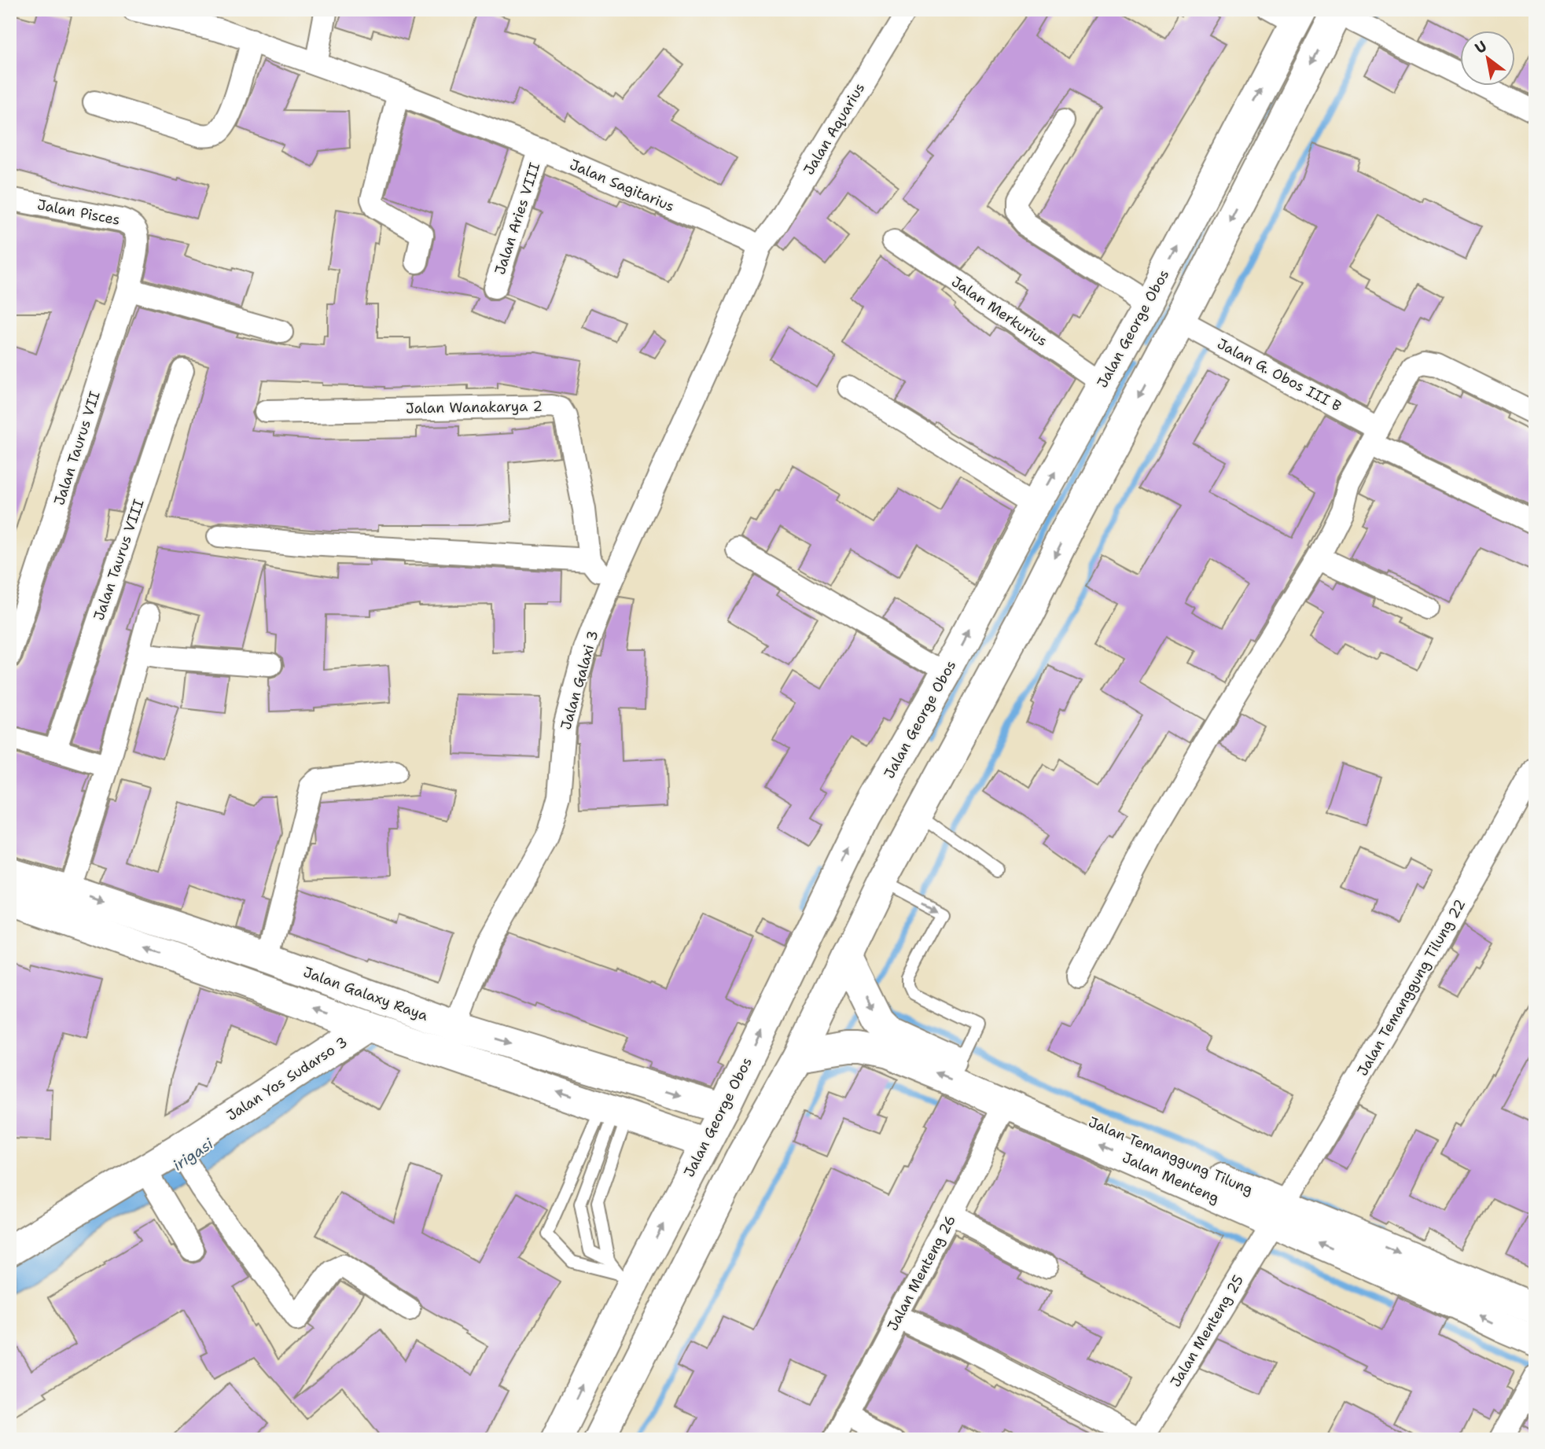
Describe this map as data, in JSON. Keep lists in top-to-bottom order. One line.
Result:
{"streets":{"street":["Jalan Aquarius","Jalan Sagitarius","Jalan Pisces","Jalan Aries VIII","Jalan Merkurius","Jalan George Obos","Jalan G. Obos III B","Jalan Wanakarya 2","Jalan Taurus VII","Jalan Taurus VIII","Jalan Galaxi 3","Jalan Temanggung Tilung 22","Jalan Galaxy Raya","Jalan Yos Sudarso 3","Jalan Temanggung Tilung","Jalan Menteng","Jalan Menteng 26","Jalan Menteng 25"]},"crossings":[["Jalan Aquarius","Jalan Sagitarius"],["Jalan Sagitarius","Jalan Aries VIII"],["Jalan Pisces","Jalan Taurus VII"],["Jalan Merkurius","Jalan George Obos"],["Jalan George Obos","Jalan Galaxy Raya"],["Jalan Galaxi 3","Jalan Galaxy Raya"],["Jalan Temanggung Tilung 22","Jalan Temanggung Tilung"],["Jalan Temanggung Tilung 22","Jalan Menteng"],["Jalan Temanggung Tilung 22","Jalan Menteng 25"],["Jalan Temanggung Tilung","Jalan Menteng"],["Jalan Temanggung Tilung","Jalan Menteng 25"],["Jalan Menteng","Jalan Menteng 26"],["Jalan Menteng","Jalan Menteng 25"]],"one_way":["Jalan Temanggung Tilung"],"water":["irigasi"],"north":"top left"}
